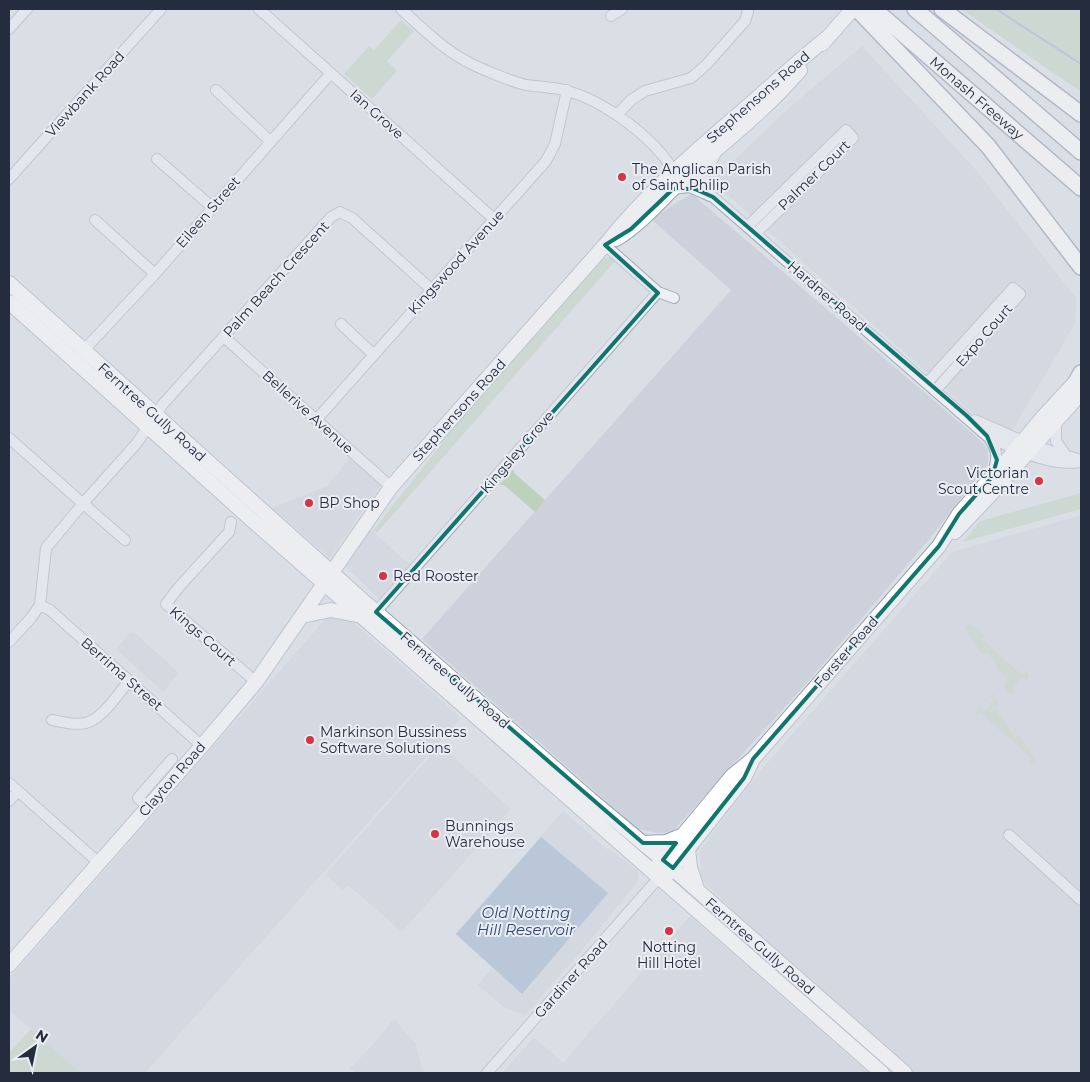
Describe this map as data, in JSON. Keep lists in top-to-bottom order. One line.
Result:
{"streets":{"highway":["Monash Freeway"],"main road":["Stephensons Road","Ferntree Gully Road","Forster Road","Clayton Road"],"street":["Viewbank Road","Ian Grove","Palmer Court","Eileen Street","Kingswood Avenue","Palm Beach Crescent","Hardner Road","Expo Court","Bellerive Avenue","Kingsley Grove","Kings Court","Berrima Street","Gardiner Road"]},"crossings":[["Stephensons Road","Hardner Road"],["Stephensons Road","Ferntree Gully Road"],["Stephensons Road","Bellerive Avenue"],["Stephensons Road","Clayton Road"],["Ian Grove","Eileen Street"],["Ian Grove","Kingswood Avenue"],["Palmer Court","Hardner Road"],["Eileen Street","Ferntree Gully Road"],["Kingswood Avenue","Palm Beach Crescent"],["Kingswood Avenue","Bellerive Avenue"],["Palm Beach Crescent","Ferntree Gully Road"],["Palm Beach Crescent","Bellerive Avenue"],["Palm Beach Crescent","Berrima Street"],["Hardner Road","Expo Court"],["Hardner Road","Forster Road"],["Ferntree Gully Road","Kingsley Grove"],["Ferntree Gully Road","Forster Road"],["Ferntree Gully Road","Clayton Road"],["Ferntree Gully Road","Gardiner Road"],["Kings Court","Clayton Road"],["Forster Road","Gardiner Road"],["Berrima Street","Clayton Road"]],"water":["Old Notting Hill Reservoir"],"places":["The Anglican Parish of Saint Philip","Victorian Scout Centre","BP Shop","Red Rooster","Markinson Bussiness Software Solutions","Bunnings Warehouse","Notting Hill Hotel"],"north":"top right"}
